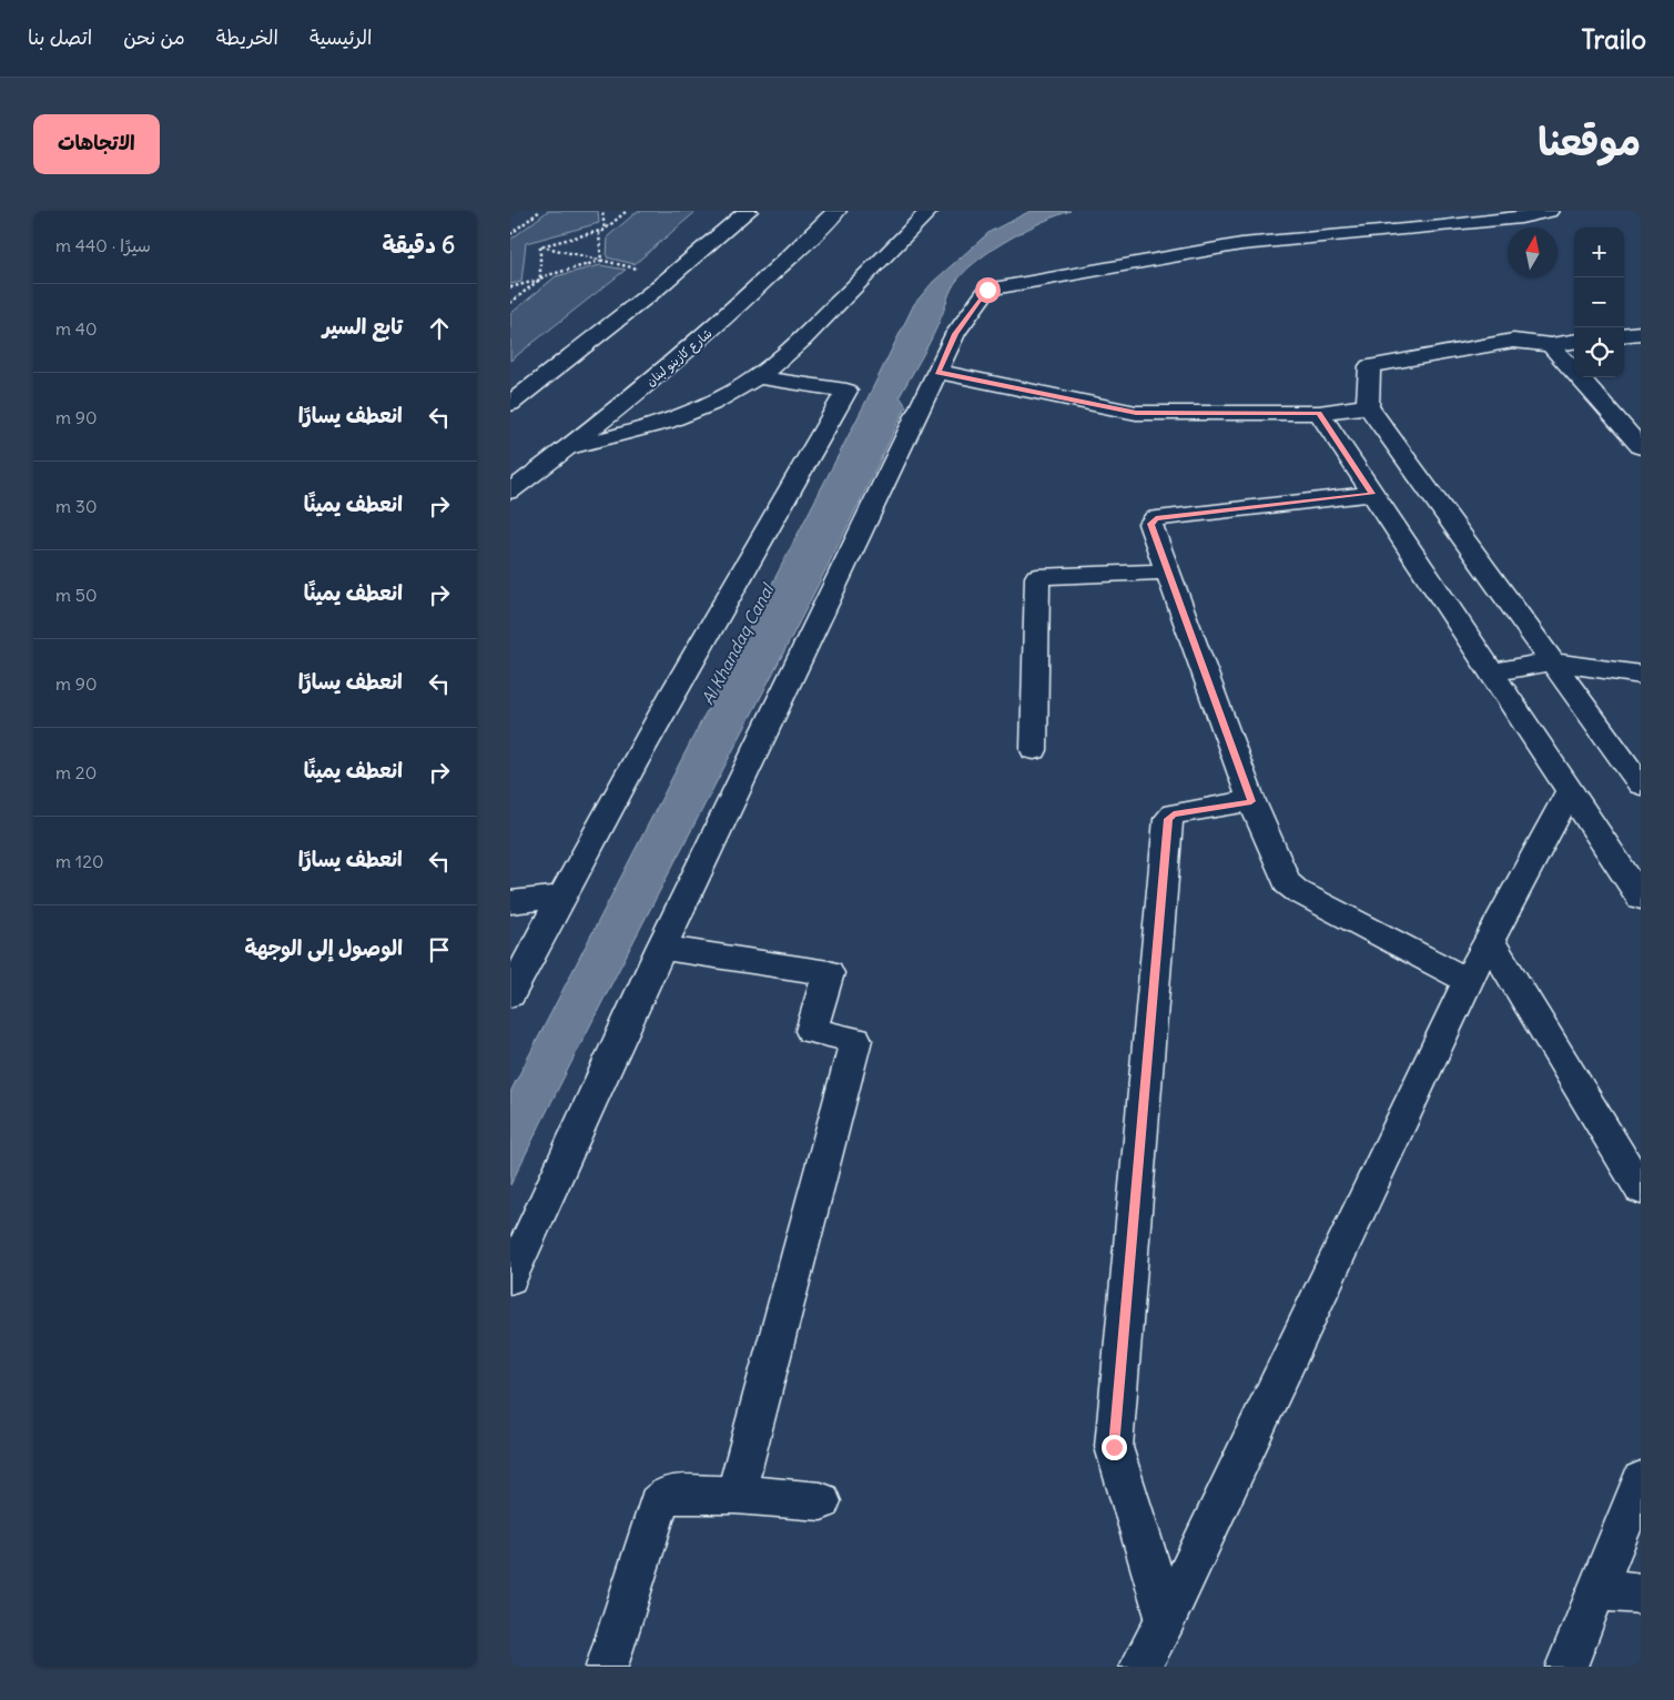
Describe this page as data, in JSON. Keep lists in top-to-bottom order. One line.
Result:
{"streets":{"street":["شارع كازينو لبنان"]},"water":["Al Khandaq Canal"],"north":"top","page":{"header":"Trailo","nav":["الرئيسية","الخريطة","من نحن","اتصل بنا"],"title":"موقعنا","buttons":"الاتجاهات","heading":["6 دقيقة","سيرًا · 440 m"],"map_buttons":["+","−"],"list":[["تابع السير","40 m"],["انعطف يسارًا","90 m"],["انعطف يمينًا","30 m"],["انعطف يمينًا","50 m"],["انعطف يسارًا","90 m"],["انعطف يمينًا","20 m"],["انعطف يسارًا","120 m"],"الوصول إلى الوجهة"]}}
